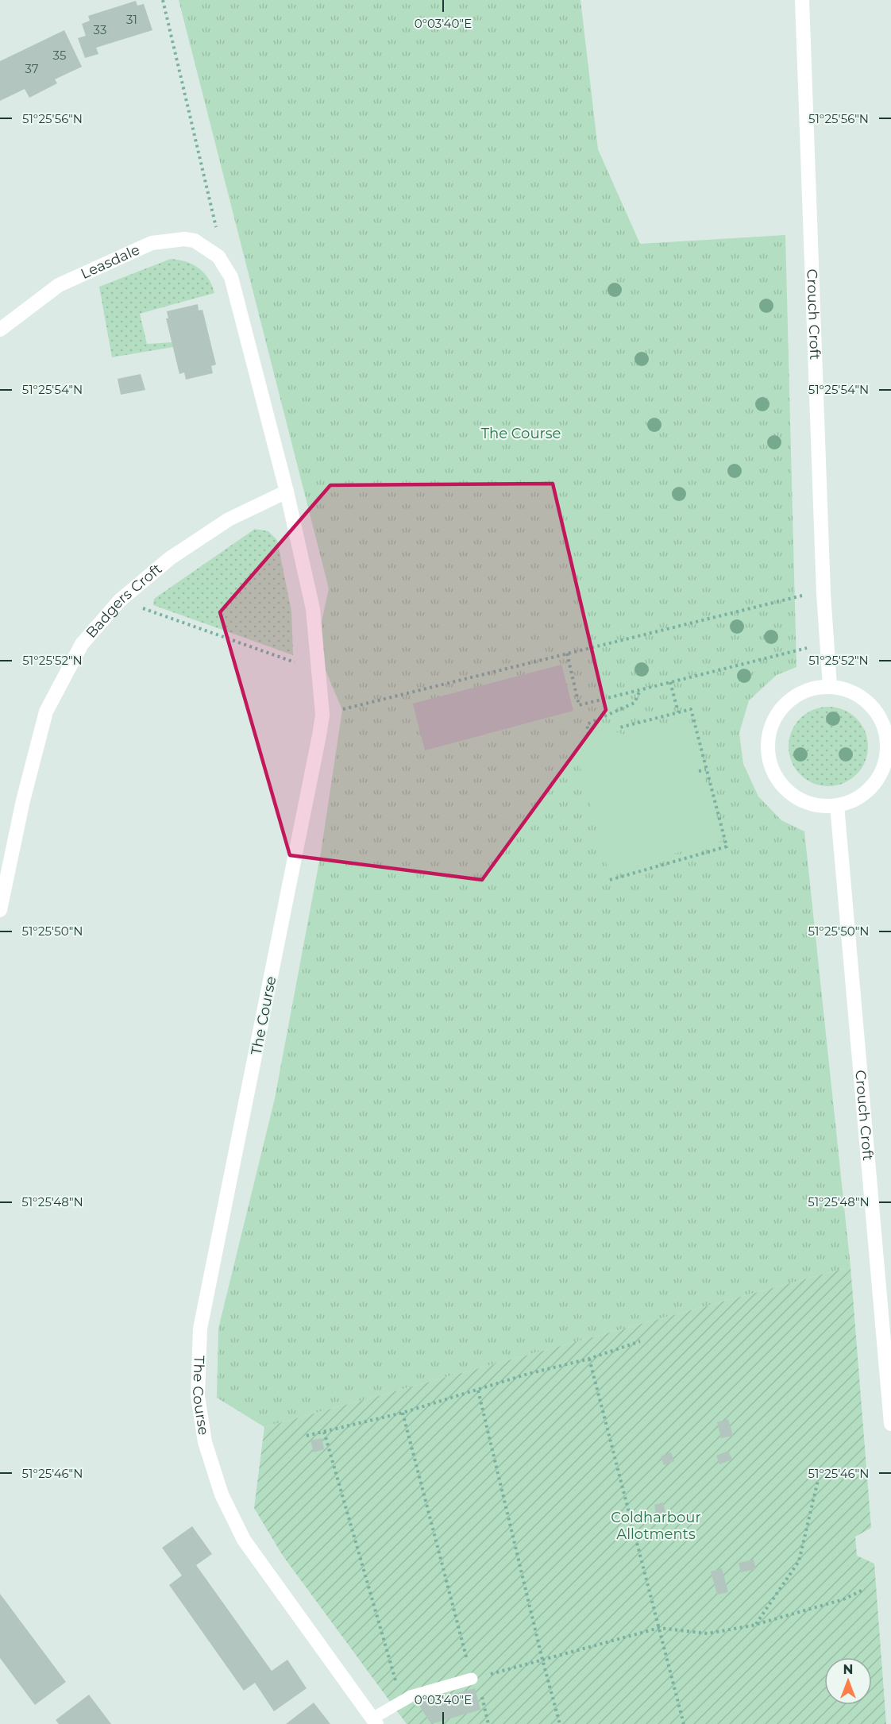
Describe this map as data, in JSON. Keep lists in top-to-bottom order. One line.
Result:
{"streets":{"street":["Leasdale","Crouch Croft","Badgers Croft","The Course"]},"crossings":[["Leasdale","The Course"],["Badgers Croft","The Course"]],"parks":["The Course","Coldharbour Allotments"],"house_numbers":["31","33","35","37"],"north":"top","coordinates":["0°03'40\"E","51°25'56\"N","51°25'54\"N","51°25'52\"N","51°25'50\"N","51°25'48\"N","51°25'46\"N"]}
